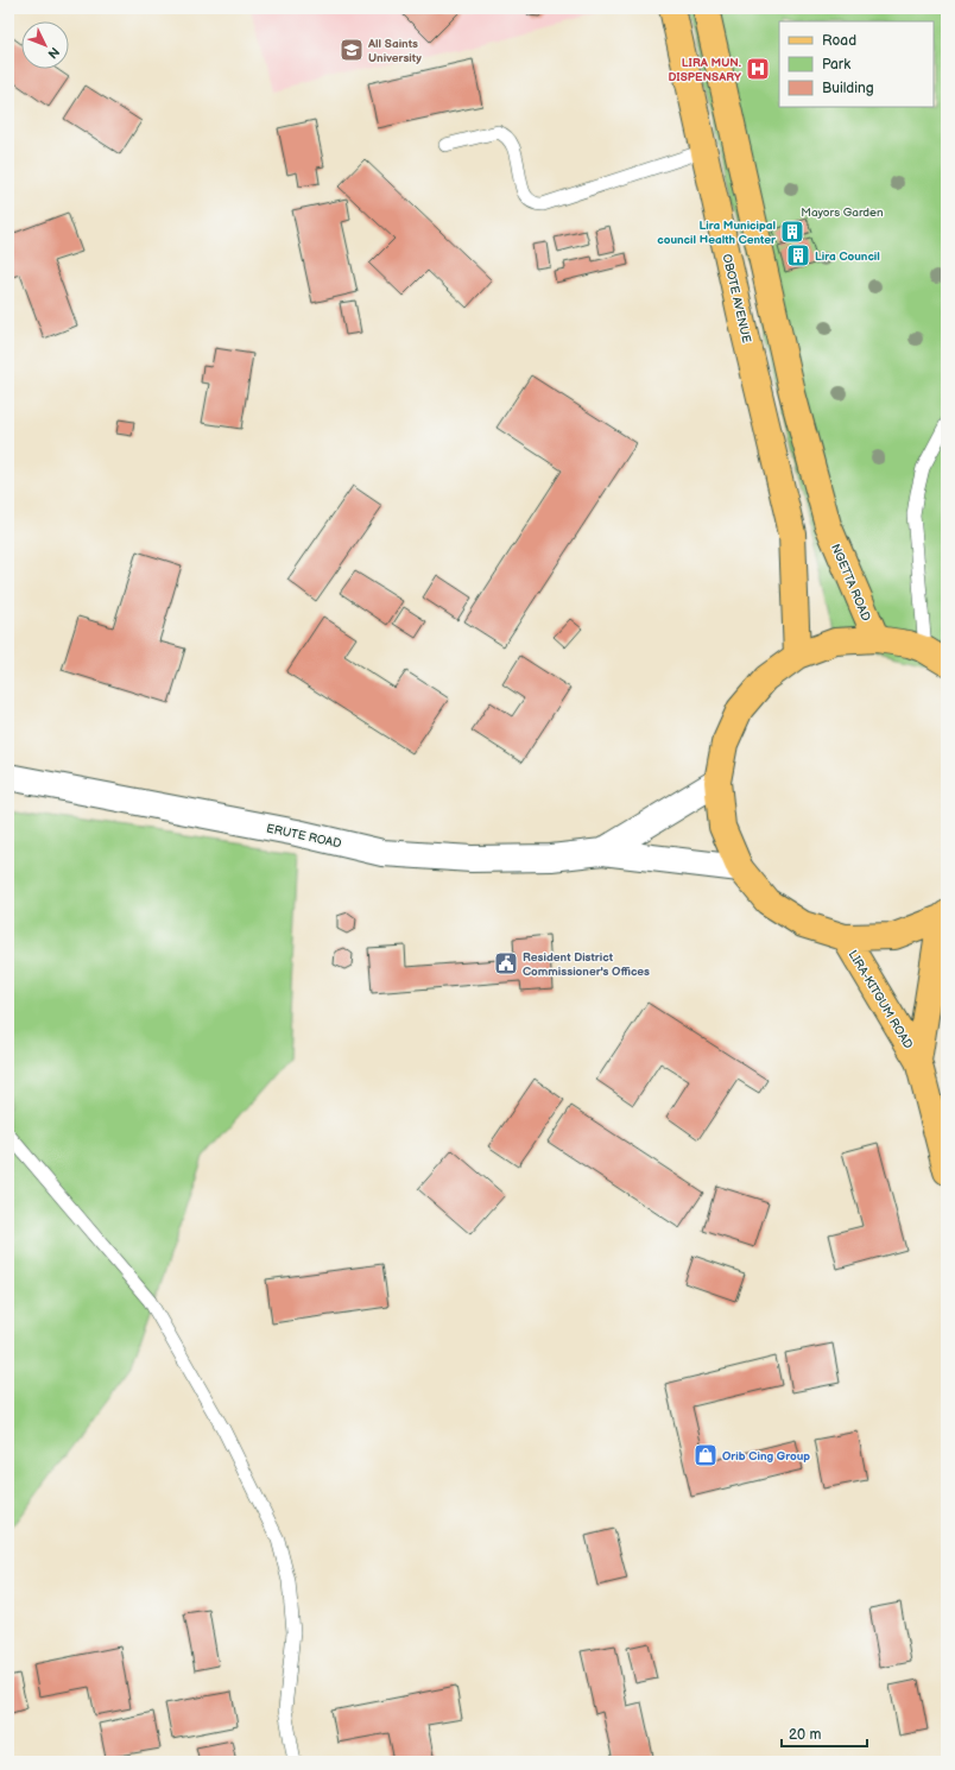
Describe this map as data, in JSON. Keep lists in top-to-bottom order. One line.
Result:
{"streets":{"main road":["OBOTE AVENUE","NGETTA ROAD","LIRA-KITGUM ROAD"],"street":["ERUTE ROAD"]},"parks":["Mayors Garden"],"places":{"school or university":["All Saints University"],"hospital":["LIRA MUN. DISPENSARY"],"building":["Lira Municipal council Health Center","Lira Council"],"public building":["Resident District Commissioner's Offices"],"shop":["Orib Cing Group"]},"legend":["Road","Park","Building"],"scale_bar":"20 m","north":"bottom right"}
